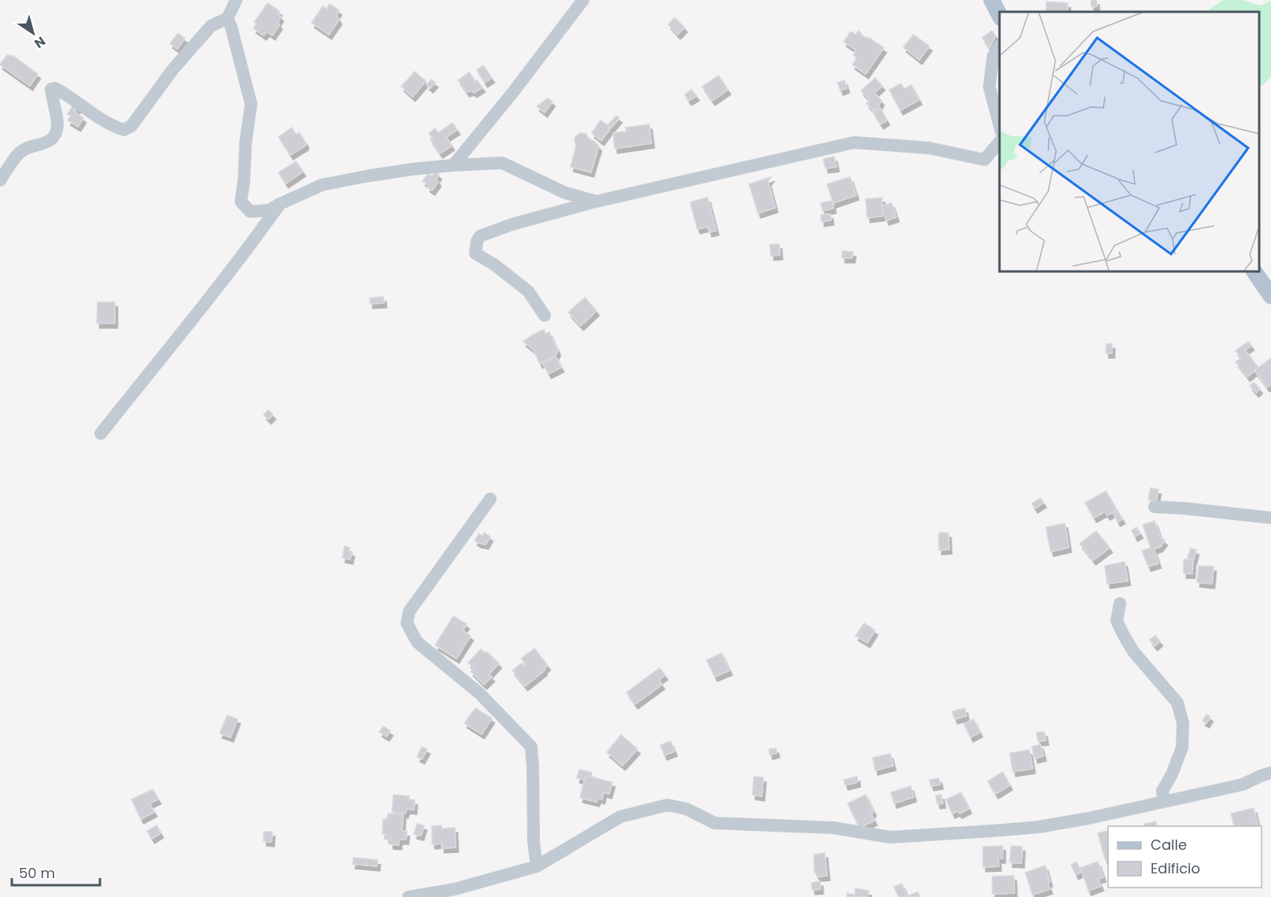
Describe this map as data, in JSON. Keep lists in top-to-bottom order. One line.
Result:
{"legend":["Calle","Edificio"],"scale_bar":"50 m","north":"bottom right"}
